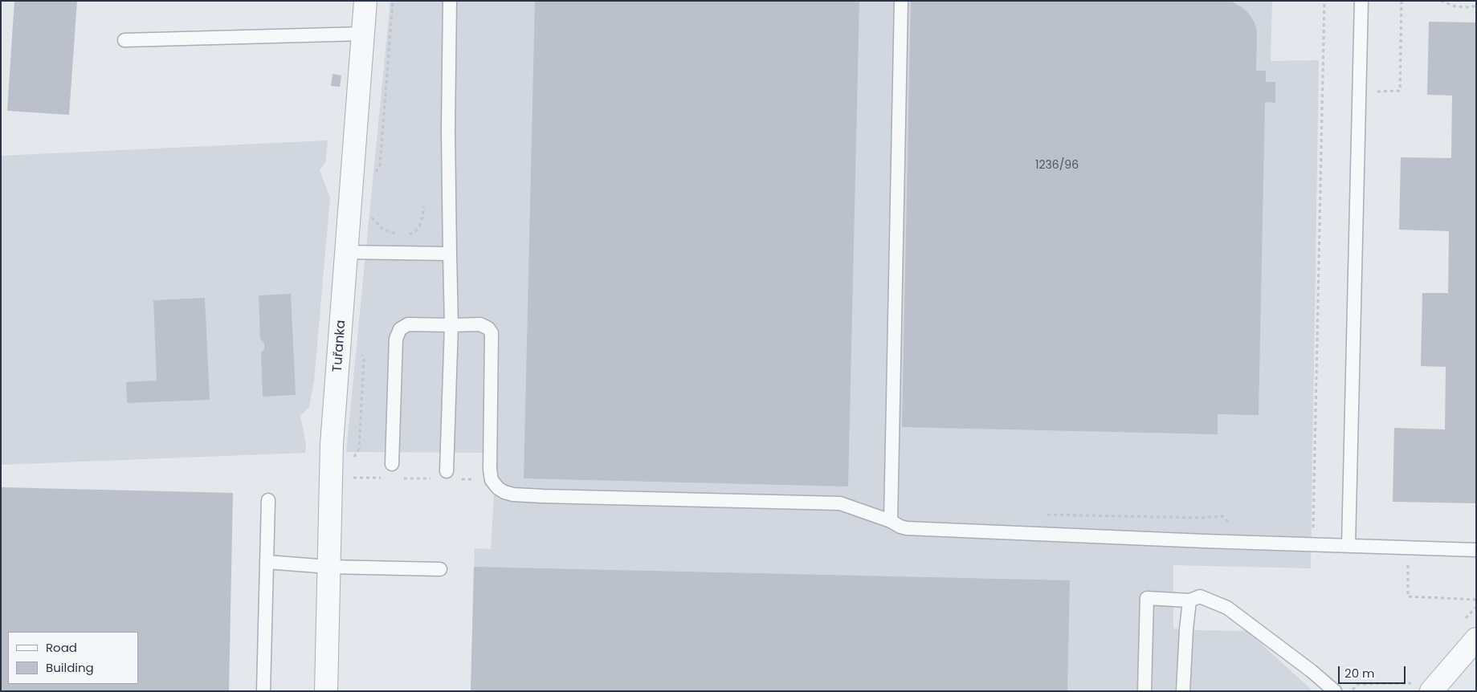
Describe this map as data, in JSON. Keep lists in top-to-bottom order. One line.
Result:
{"streets":{"street":["Tuřanka"]},"house_numbers":["1236/96"],"legend":["Road","Building"],"scale_bar":"20 m"}
